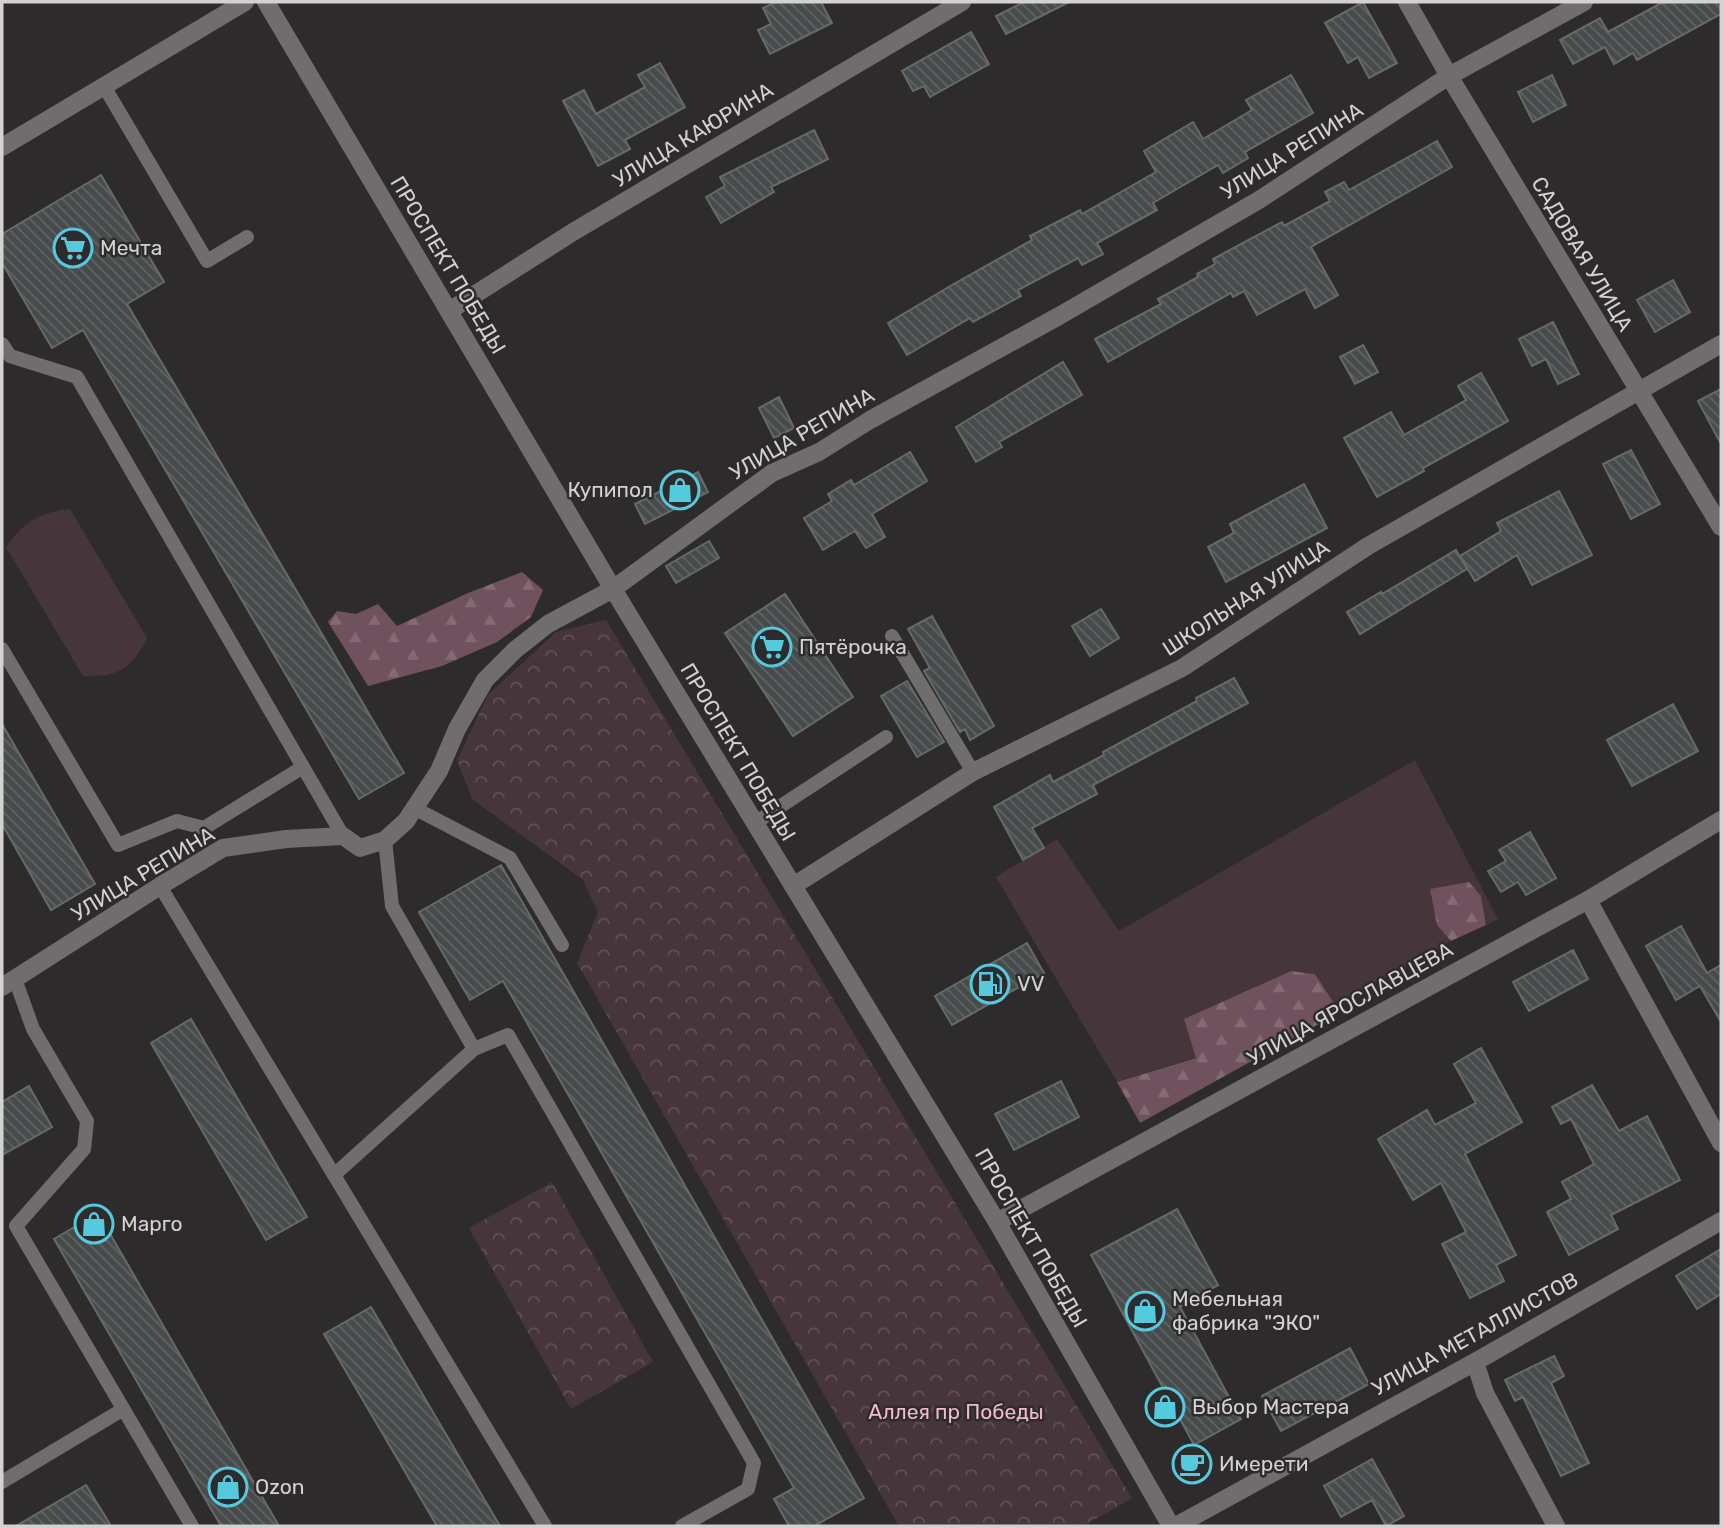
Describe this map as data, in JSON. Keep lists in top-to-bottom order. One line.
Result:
{"streets":{"street":["УЛИЦА КАЮРИНА","УЛИЦА РЕПИНА","САДОВАЯ УЛИЦА","ПРОСПЕКТ ПОБЕДЫ","ШКОЛЬНАЯ УЛИЦА","УЛИЦА ЯРОСЛАВЦЕВА","УЛИЦА МЕТАЛЛИСТОВ"]},"crossings":[["УЛИЦА КАЮРИНА","ПРОСПЕКТ ПОБЕДЫ"],["УЛИЦА РЕПИНА","САДОВАЯ УЛИЦА"],["УЛИЦА РЕПИНА","ПРОСПЕКТ ПОБЕДЫ"],["САДОВАЯ УЛИЦА","ШКОЛЬНАЯ УЛИЦА"],["ПРОСПЕКТ ПОБЕДЫ","ШКОЛЬНАЯ УЛИЦА"],["ПРОСПЕКТ ПОБЕДЫ","УЛИЦА ЯРОСЛАВЦЕВА"]],"parks":["Аллея пр Победы"],"places":{"supermarket":["Мечта","Пятёрочка"],"shop":["Купипол","Марго","Мебельная фабрика \"ЭКО\"","Выбор Мастера","Ozon"],"fuel station":["VV"],"cafe":["Имерети"]}}
